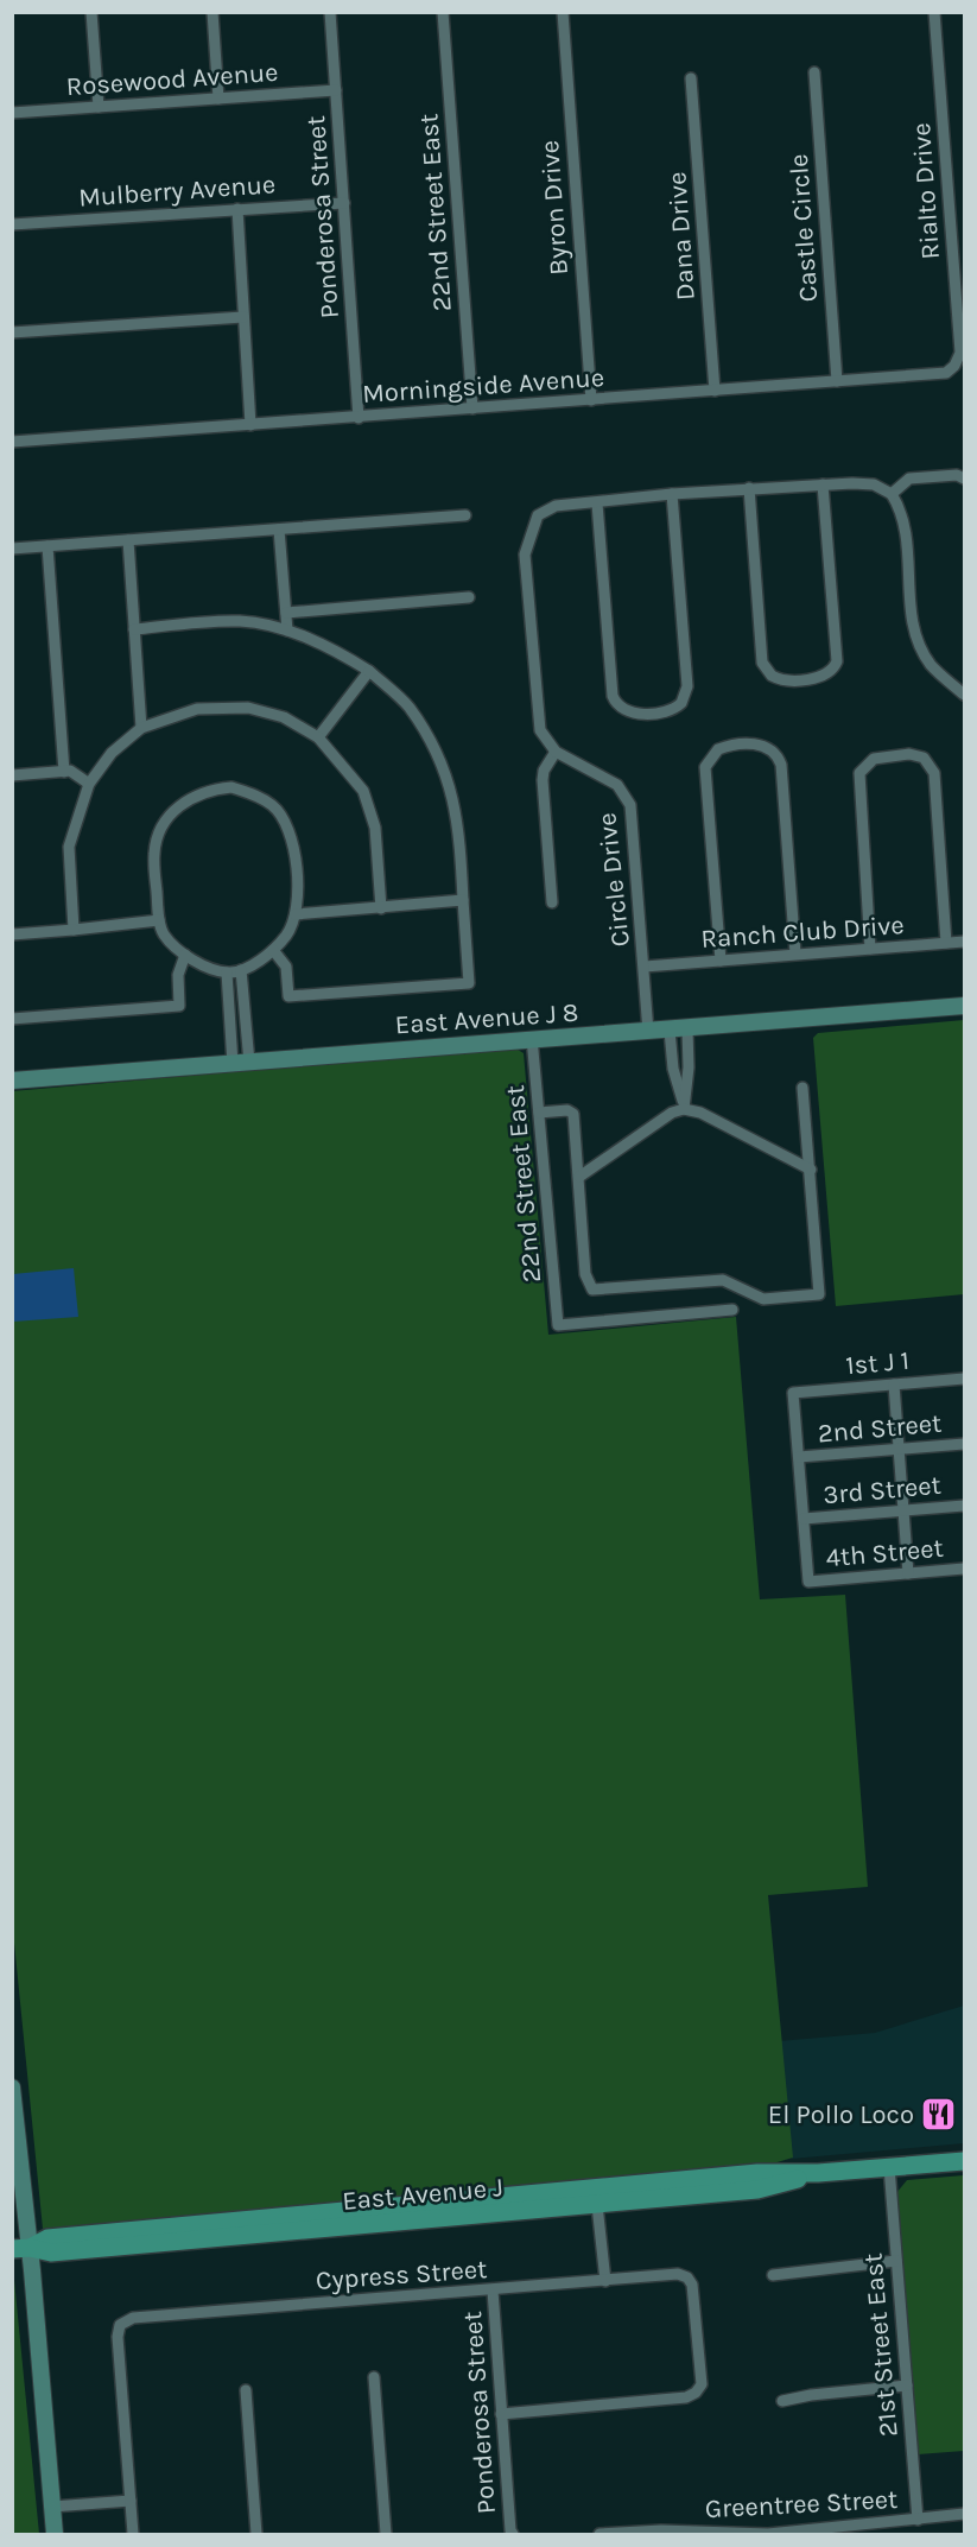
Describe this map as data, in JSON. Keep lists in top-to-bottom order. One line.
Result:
{"streets":{"main road":["East Avenue J"],"street":["Rosewood Avenue","Mulberry Avenue","Rialto Drive","Byron Drive","22nd Street East","Ponderosa Street","Castle Circle","Dana Drive","Morningside Avenue","Circle Drive","Ranch Club Drive","East Avenue J 8","1st J 1","2nd Street","3rd Street","4th Street","Cypress Street","21st Street East","Greentree Street"]},"crossings":[["Rosewood Avenue","Ponderosa Street"],["Mulberry Avenue","Ponderosa Street"],["Rialto Drive","Morningside Avenue"],["Byron Drive","Morningside Avenue"],["22nd Street East","Morningside Avenue"],["22nd Street East","East Avenue J 8"],["Ponderosa Street","Morningside Avenue"],["Ponderosa Street","Cypress Street"],["Castle Circle","Morningside Avenue"],["Dana Drive","Morningside Avenue"],["Circle Drive","Ranch Club Drive"],["Circle Drive","East Avenue J 8"],["1st J 1","2nd Street"],["3rd Street","4th Street"],["East Avenue J","21st Street East"],["21st Street East","Greentree Street"]],"places":{"restaurant":["El Pollo Loco"]}}
